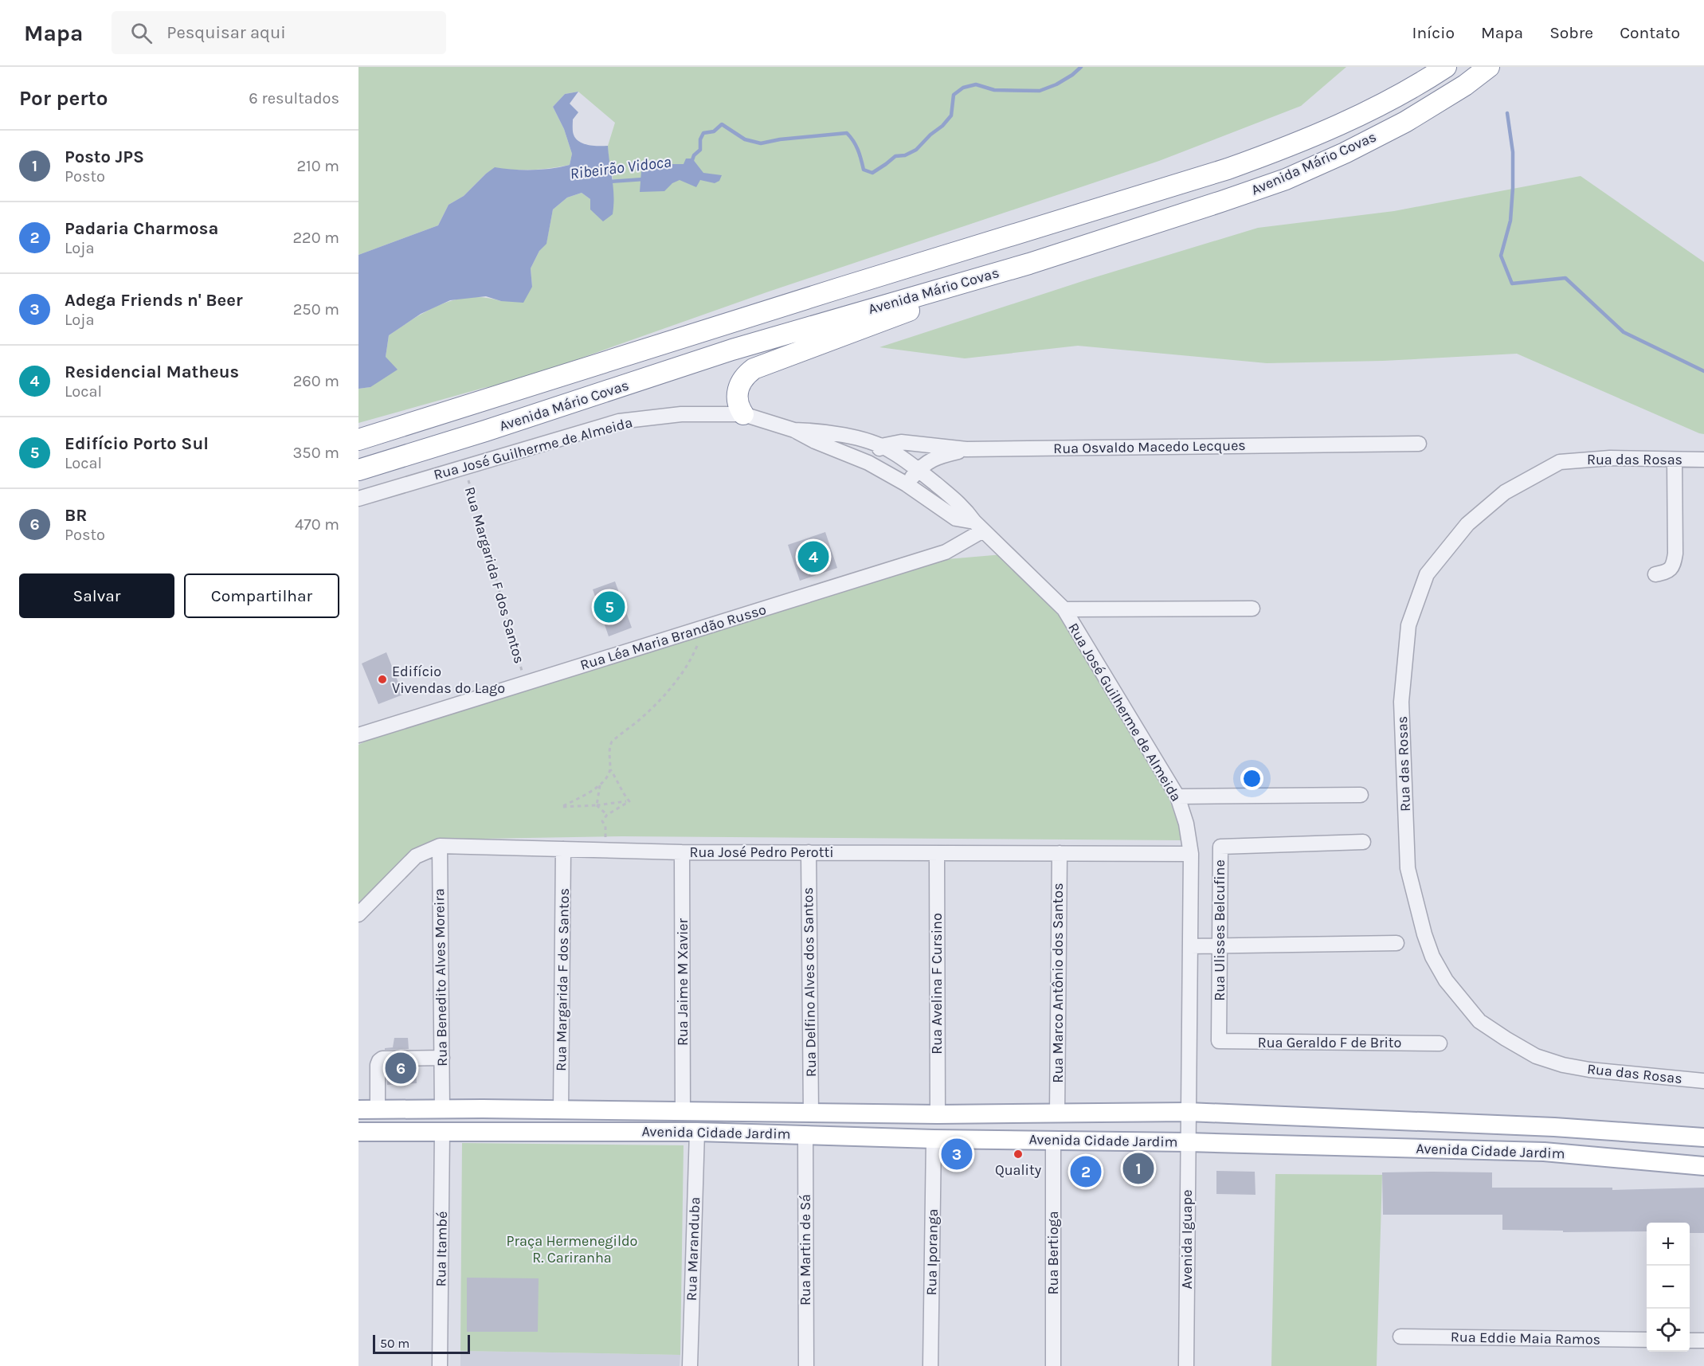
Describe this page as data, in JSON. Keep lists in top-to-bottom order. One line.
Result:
{"streets":{"highway":["Avenida Mário Covas"],"main road":["Avenida Cidade Jardim"],"street":["Rua Osvaldo Macedo Lecques","Rua José Guilherme de Almeida","Rua das Rosas","Rua Margarida F dos Santos","Rua Léa Maria Brandão Russo","Rua José Pedro Perotti","Rua Ulisses Belcufine","Rua Benedito Alves Moreira","Rua Jaime M Xavier","Rua Delfino Alves dos Santos","Rua Marco Antônio dos Santos","Rua Avelina F Cursino","Rua Geraldo F de Brito","Avenida Iguape","Rua Itambé","Rua Maranduba","Rua Martin de Sá","Rua Iporanga","Rua Bertioga","Rua Eddie Maia Ramos"]},"crossings":[["Rua Osvaldo Macedo Lecques","Rua José Guilherme de Almeida"],["Rua José Guilherme de Almeida","Rua Margarida F dos Santos"],["Rua José Guilherme de Almeida","Rua Léa Maria Brandão Russo"],["Rua José Guilherme de Almeida","Rua José Pedro Perotti"],["Rua José Guilherme de Almeida","Avenida Cidade Jardim"],["Rua José Guilherme de Almeida","Avenida Iguape"],["Rua Margarida F dos Santos","Rua Léa Maria Brandão Russo"],["Rua Margarida F dos Santos","Rua José Pedro Perotti"],["Rua Margarida F dos Santos","Avenida Cidade Jardim"],["Rua José Pedro Perotti","Rua Benedito Alves Moreira"],["Rua José Pedro Perotti","Rua Jaime M Xavier"],["Rua José Pedro Perotti","Rua Delfino Alves dos Santos"],["Rua José Pedro Perotti","Rua Marco Antônio dos Santos"],["Rua José Pedro Perotti","Rua Avelina F Cursino"],["Rua Ulisses Belcufine","Rua Geraldo F de Brito"],["Rua Benedito Alves Moreira","Avenida Cidade Jardim"],["Rua Jaime M Xavier","Avenida Cidade Jardim"],["Rua Delfino Alves dos Santos","Avenida Cidade Jardim"],["Rua Marco Antônio dos Santos","Avenida Cidade Jardim"],["Rua Avelina F Cursino","Avenida Cidade Jardim"],["Avenida Cidade Jardim","Avenida Iguape"],["Avenida Cidade Jardim","Rua Itambé"],["Avenida Cidade Jardim","Rua Maranduba"],["Avenida Cidade Jardim","Rua Martin de Sá"],["Avenida Cidade Jardim","Rua Iporanga"],["Avenida Cidade Jardim","Rua Bertioga"]],"water":["Ribeirão Vidoca"],"parks":["Praça Hermenegildo R. Cariranha"],"places":["Edifício Vivendas do Lago","Quality"],"scale_bar":"50 m","page":{"header":"Mapa","search":"Pesquisar aqui","nav":["Início","Mapa","Sobre","Contato"],"heading":["Por perto","6 resultados"],"list":[{"mark":"1","name":"Posto JPS","note":"Posto","value":"210 m"},{"mark":"2","name":"Padaria Charmosa","note":"Loja","value":"220 m"},{"mark":"3","name":"Adega Friends n' Beer","note":"Loja","value":"250 m"},{"mark":"4","name":"Residencial Matheus","note":"Local","value":"260 m"},{"mark":"5","name":"Edifício Porto Sul","note":"Local","value":"350 m"},{"mark":"6","name":"BR","note":"Posto","value":"470 m"}],"pins":["4","5","6","3","1","2"],"buttons":["Salvar","Compartilhar"],"map_buttons":["+","−"],"scale":"50 m"}}
